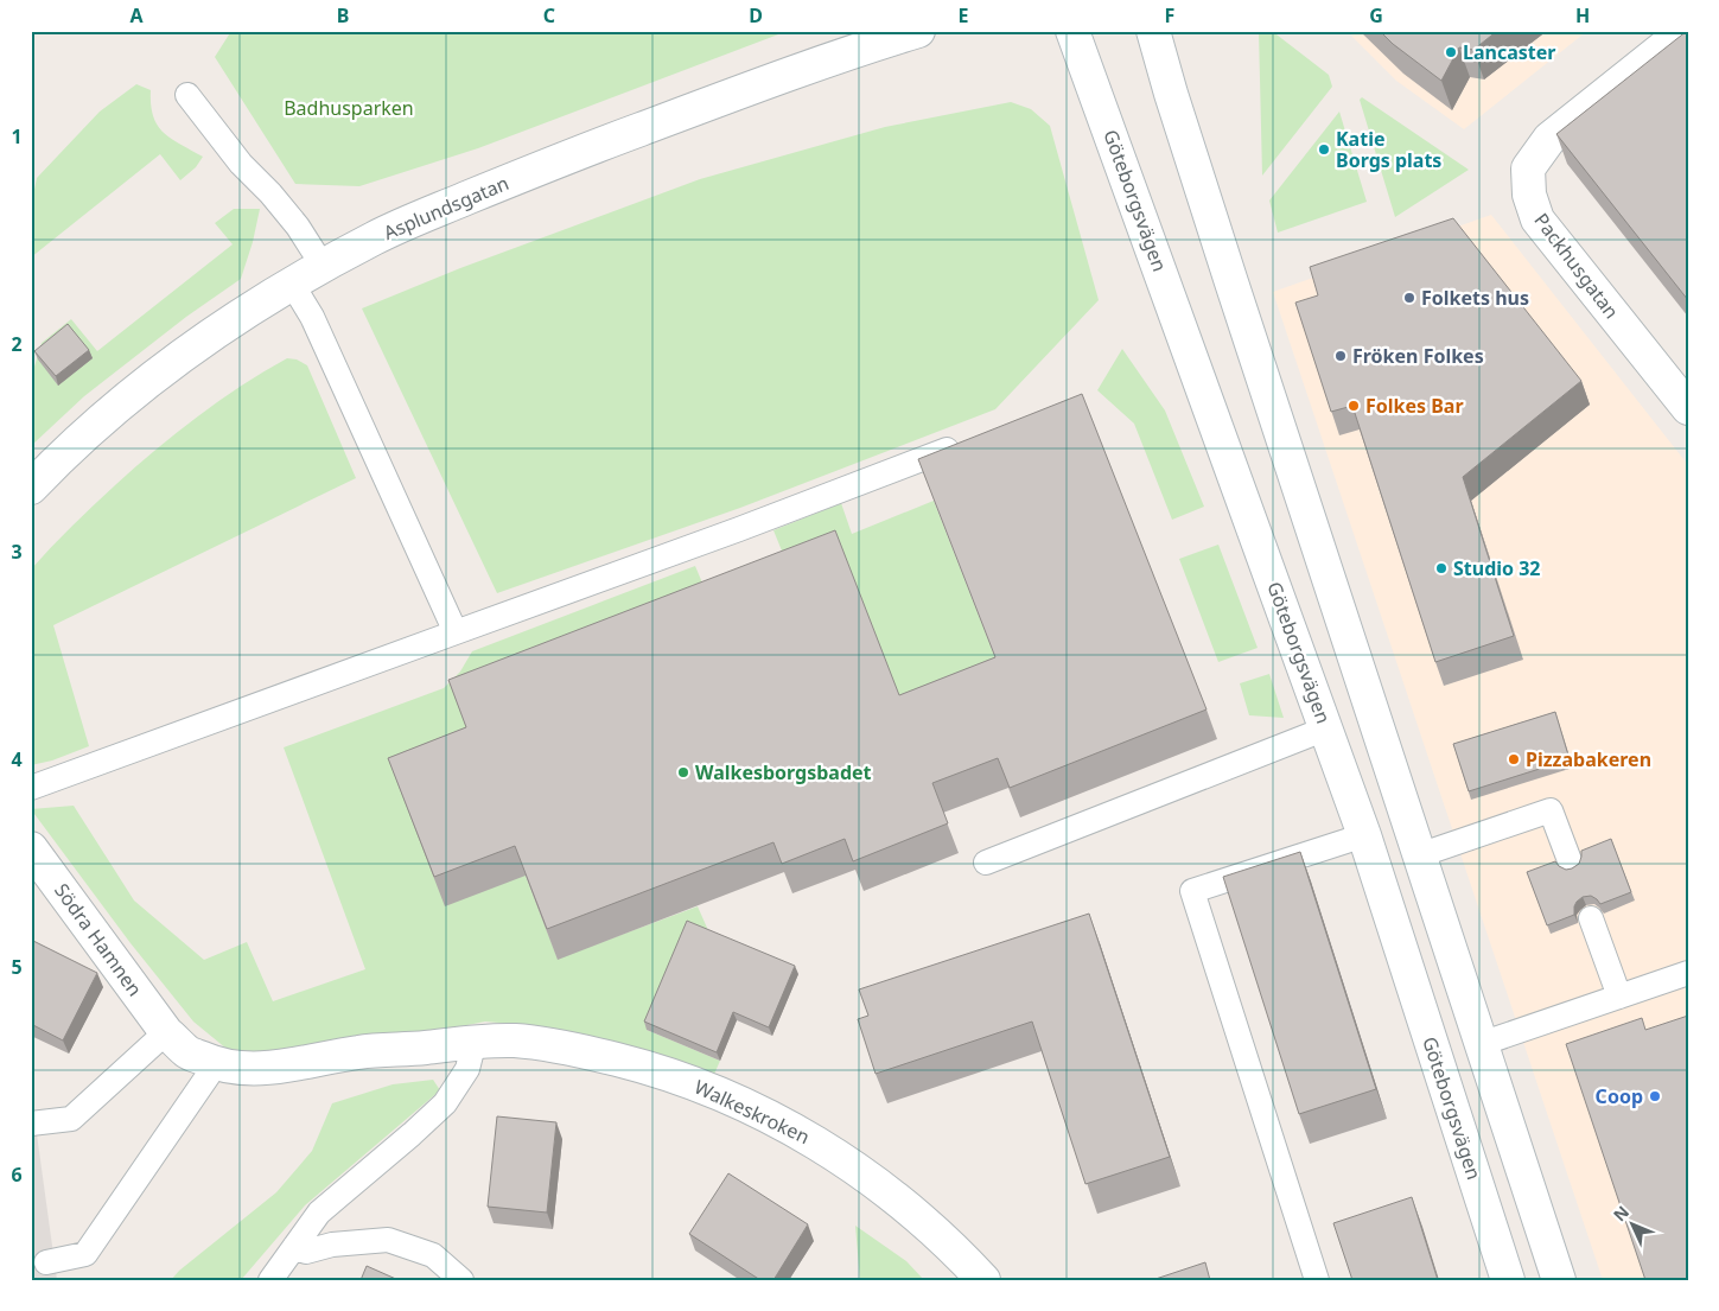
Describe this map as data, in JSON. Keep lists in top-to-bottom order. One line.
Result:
{"streets":{"street":["Göteborgsvägen","Asplundsgatan","Packhusgatan","Södra Hamnen","Walkeskroken"]},"crossings":[["Södra Hamnen","Walkeskroken"]],"parks":["Badhusparken"],"places":["Lancaster","Katie Borgs plats","Folkets hus","Fröken Folkes","Folkes Bar","Studio 32","Pizzabakeren","Walkesborgsbadet","Coop"],"north":"top left","grid":{"columns":["A","B","C","D","E","F","G","H"],"rows":["1","2","3","4","5","6"]}}
